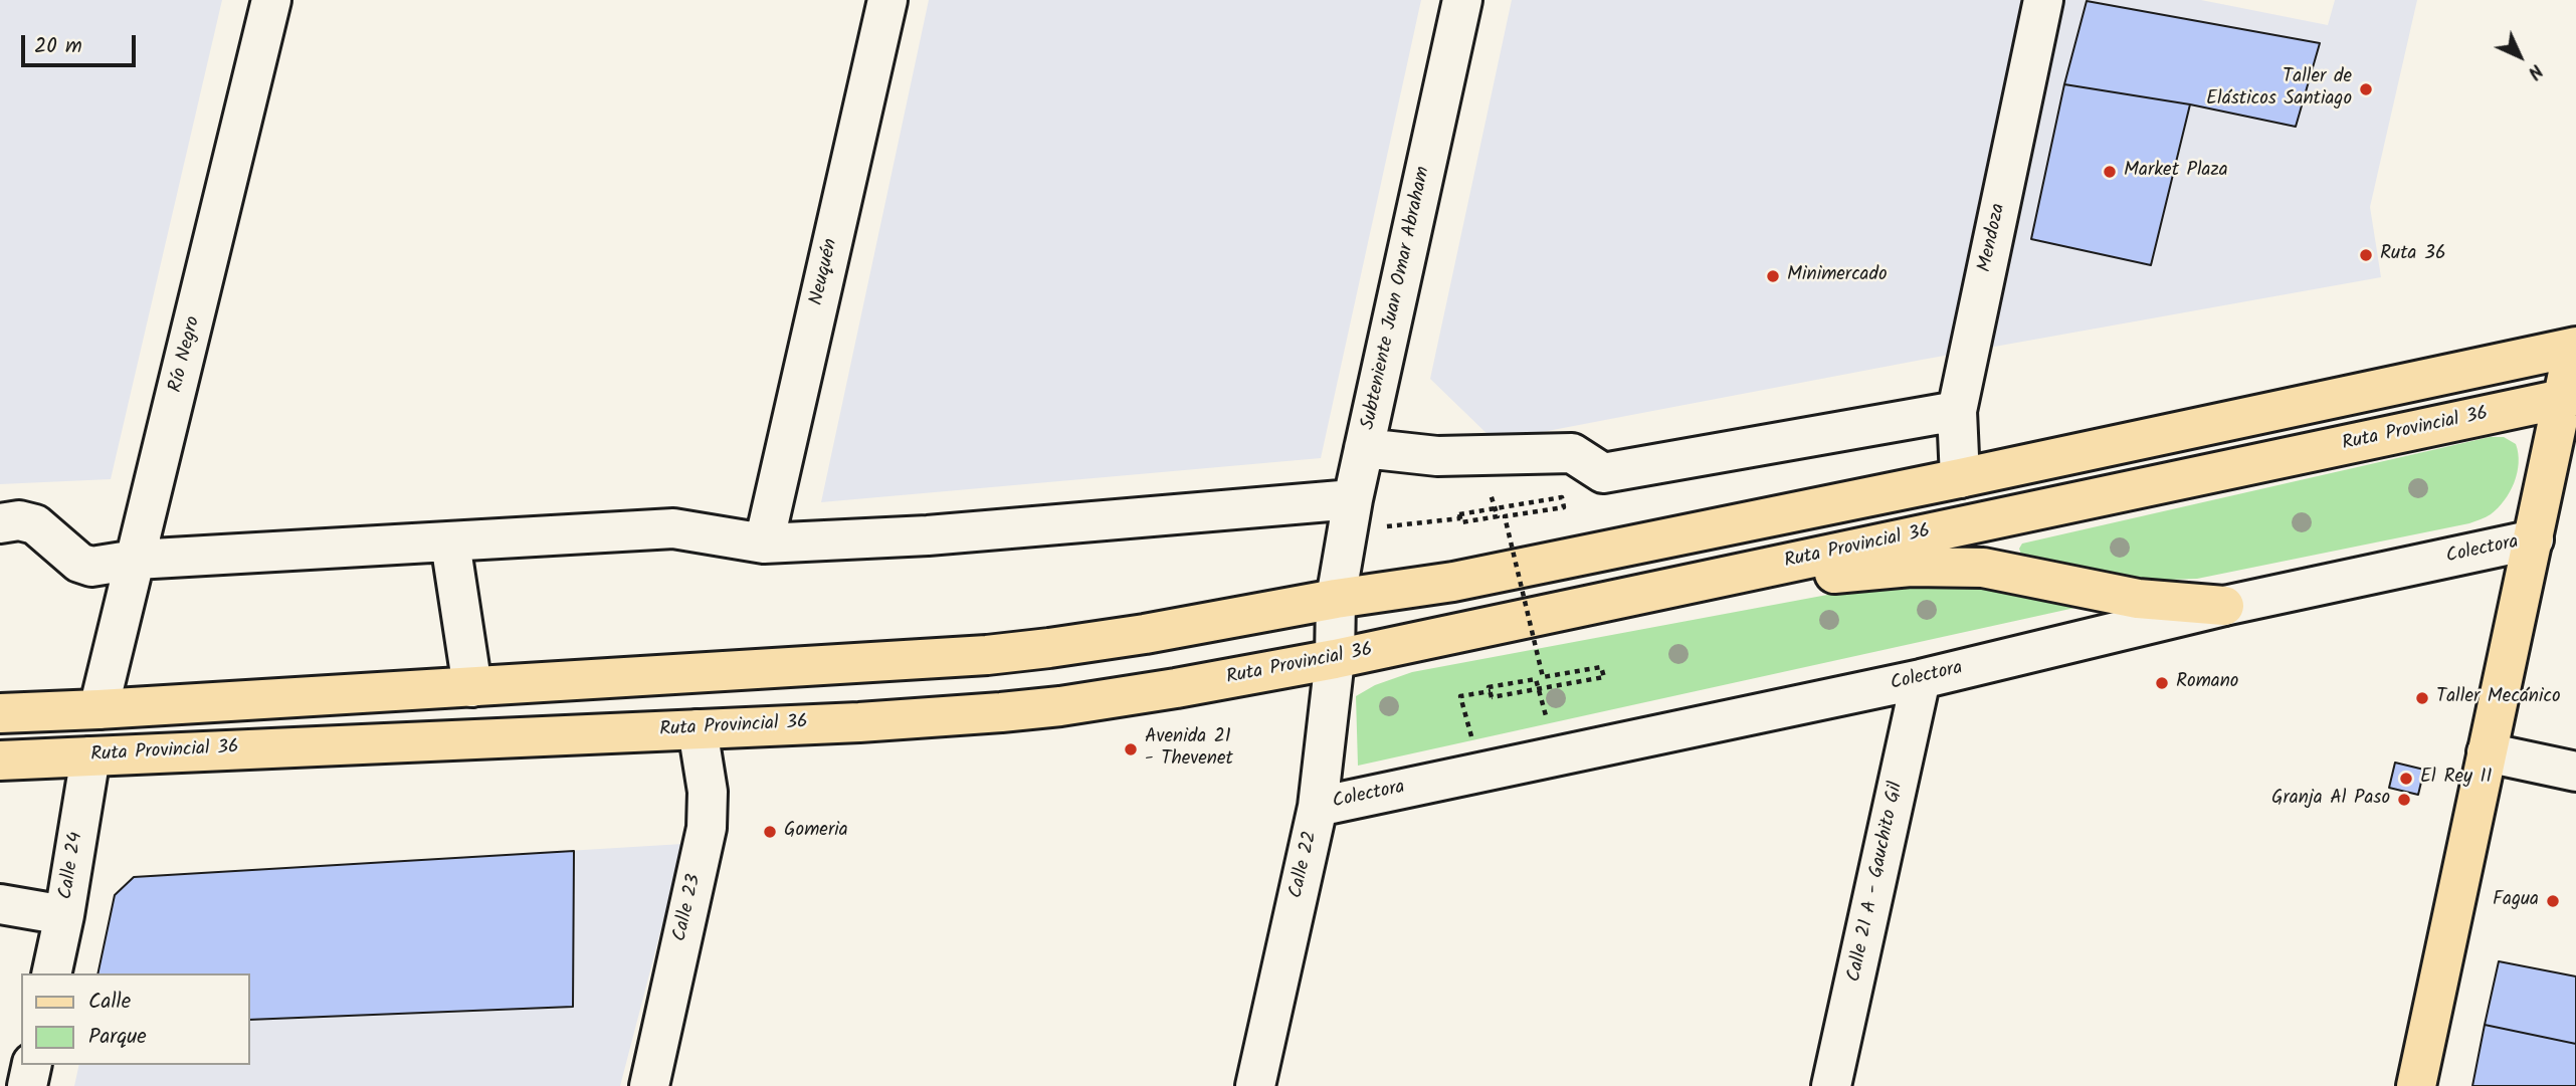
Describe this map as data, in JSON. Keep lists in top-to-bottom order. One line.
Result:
{"streets":{"main road":["Ruta Provincial 36"],"street":["Mendoza","Neuquén","Subteniente Juan Omar Abraham","Río Negro","Colectora","Calle 22","Calle 24","Calle 21 A - Gauchito Gil","Calle 23"]},"crossings":[["Subteniente Juan Omar Abraham","Calle 22"],["Ruta Provincial 36","Calle 22"],["Ruta Provincial 36","Calle 24"],["Ruta Provincial 36","Calle 23"],["Colectora","Calle 22"],["Colectora","Calle 21 A - Gauchito Gil"]],"places":["Taller de Elásticos Santiago","Market Plaza","Ruta 36","Minimercado","Romano","Taller Mecánico","Avenida 21 - Thevenet","El Rey II","Granja Al Paso","Gomeria","Fagua"],"legend":["Calle","Parque"],"scale_bar":"20 m","north":"bottom right"}
